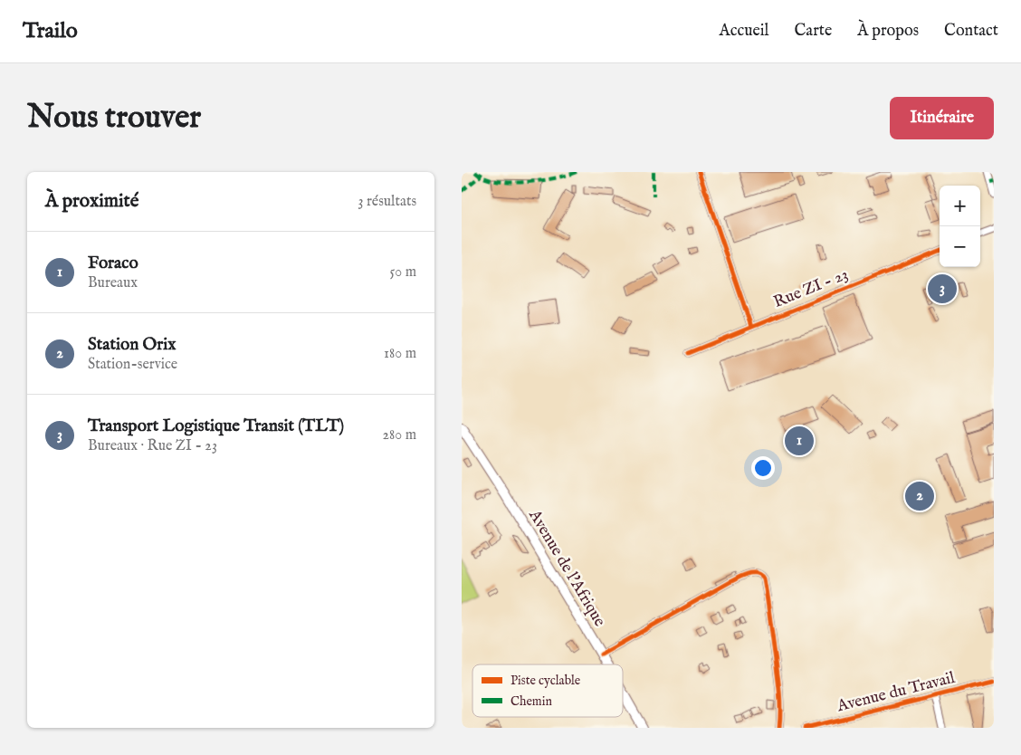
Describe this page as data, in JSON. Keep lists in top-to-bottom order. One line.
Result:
{"streets":{"main road":["Avenue de l'Afrique"],"street":["Rue ZI - 23","Avenue du Travail"]},"legend":["Piste cyclable","Chemin"],"page":{"header":"Trailo","nav":["Accueil","Carte","À propos","Contact"],"buttons":"Itinéraire","title":"Nous trouver","heading":["À proximité","3 résultats"],"map_buttons":["+","−"],"list":[{"mark":"1","name":"Foraco","note":"Bureaux","value":"50 m"},{"mark":"2","name":"Station Orix","note":"Station-service","value":"180 m"},{"mark":"3","name":"Transport Logistique Transit (TLT)","note":"Bureaux · Rue ZI - 23","value":"280 m"}],"pins":["3","1","2"]}}
